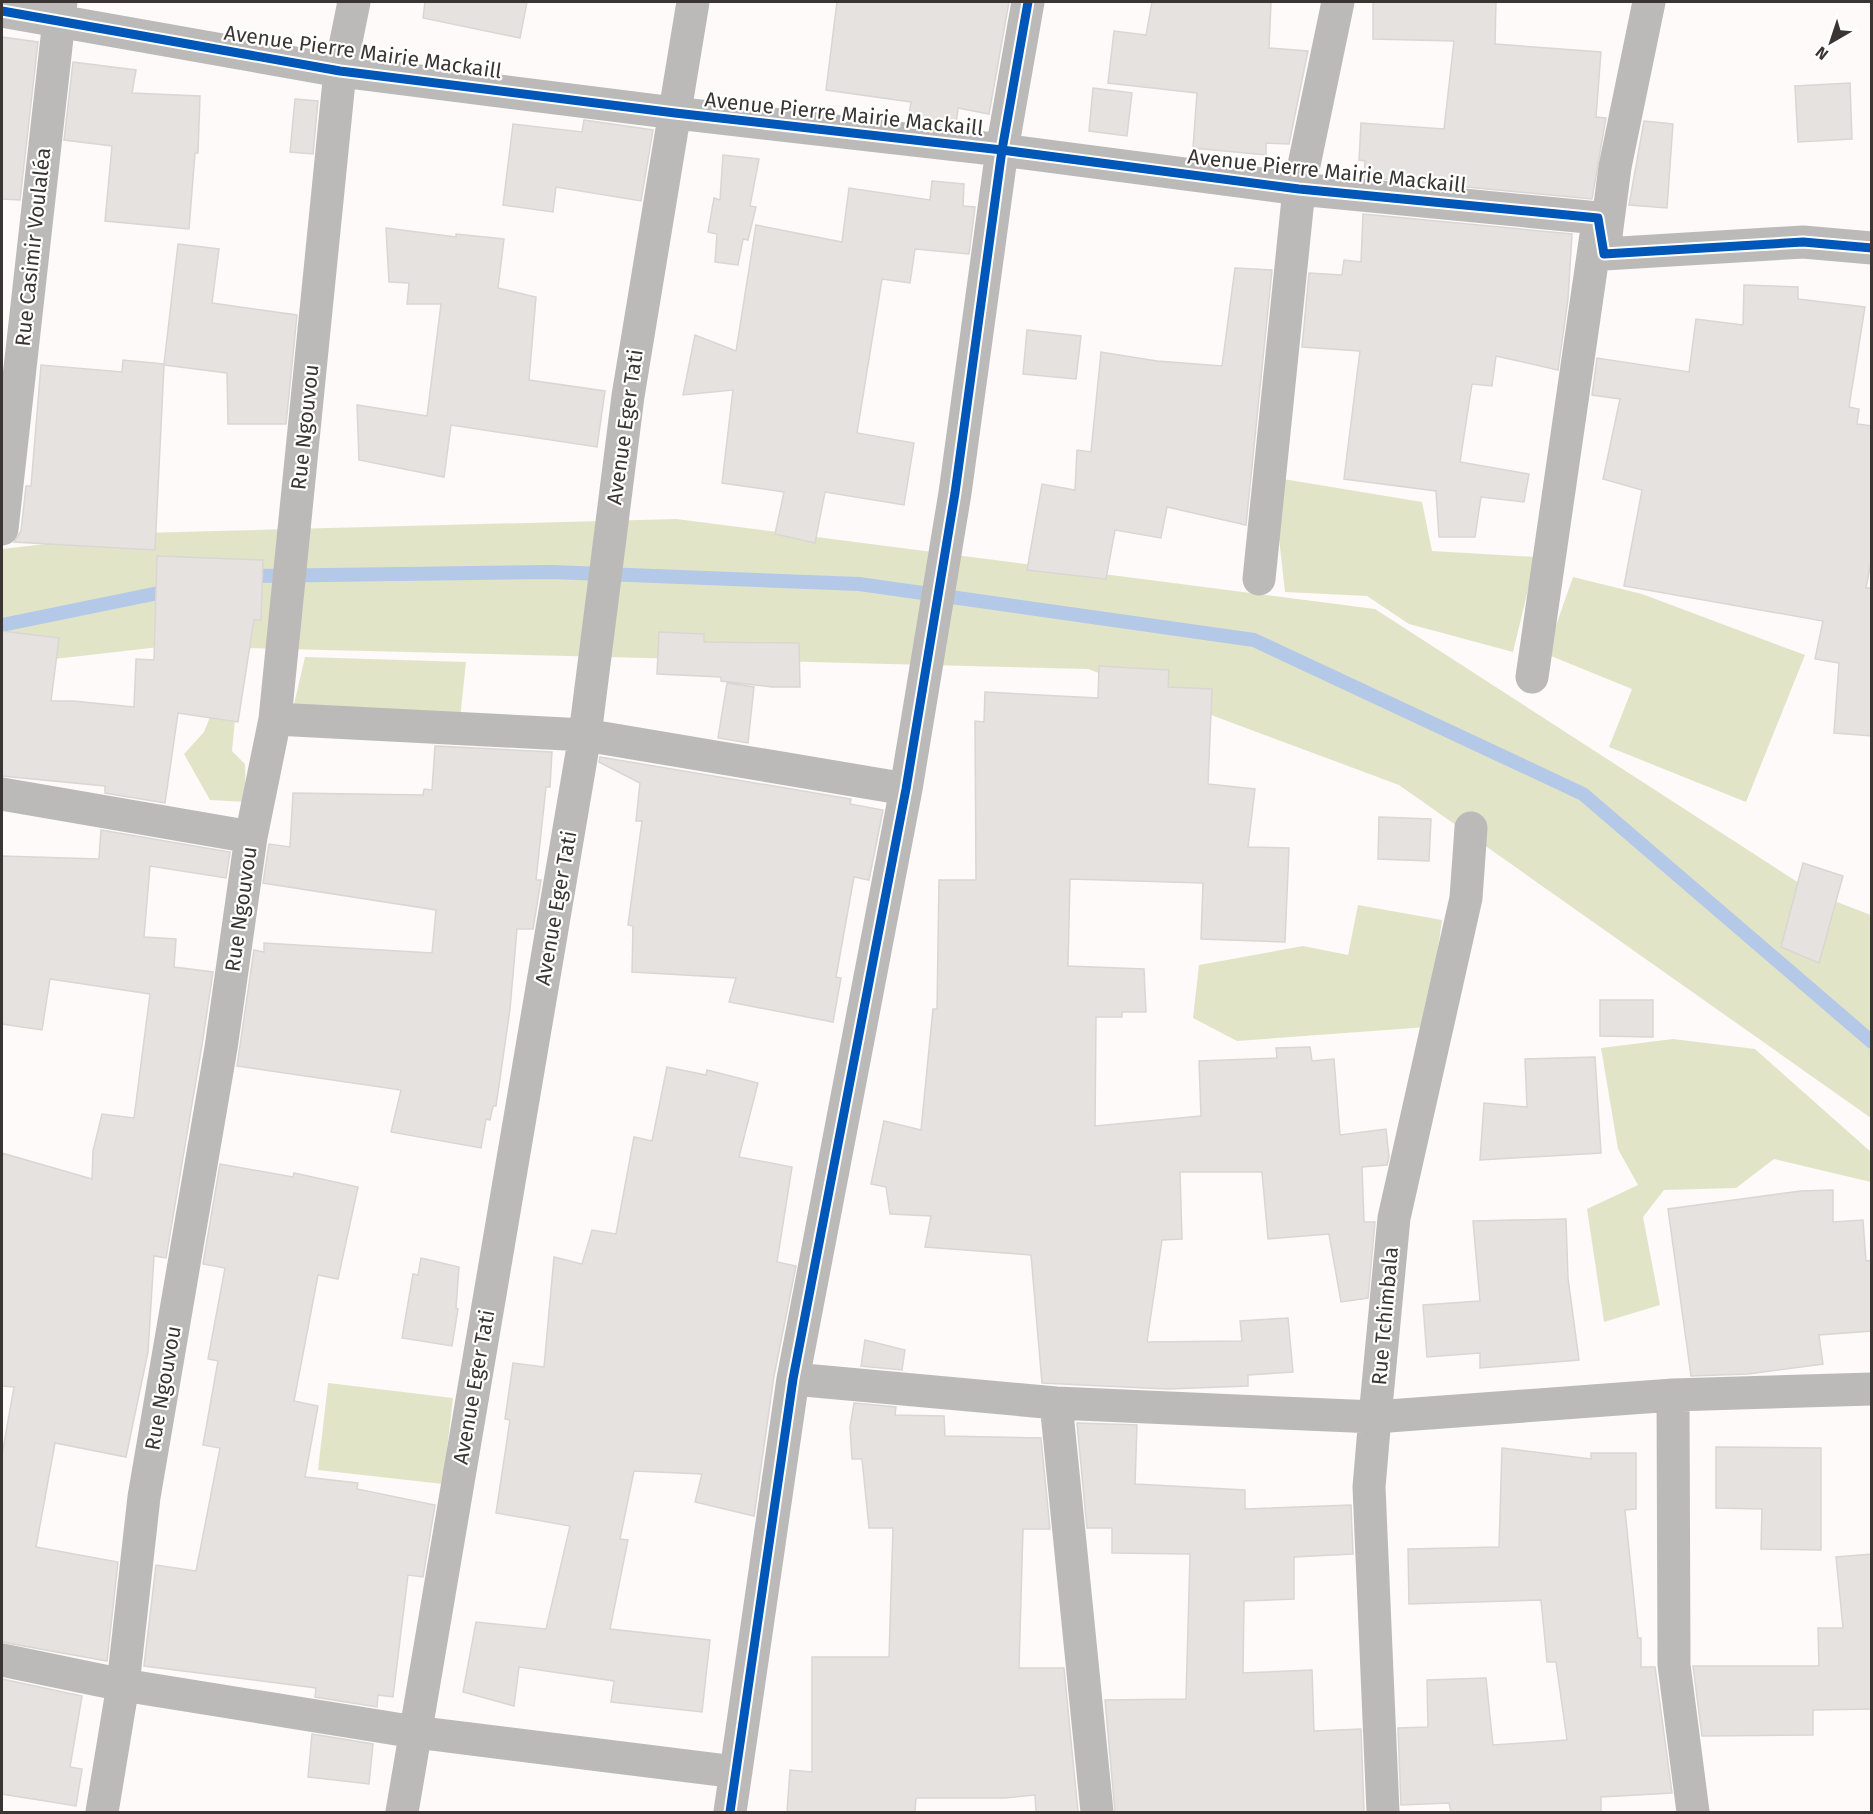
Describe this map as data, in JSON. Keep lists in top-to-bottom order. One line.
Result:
{"streets":{"street":["Avenue Pierre Mairie Mackaill","Rue Casimir Voulaléa","Rue Ngouvou","Avenue Eger Tati","Rue Tchimbala"]},"crossings":[["Avenue Pierre Mairie Mackaill","Rue Casimir Voulaléa"],["Avenue Pierre Mairie Mackaill","Rue Ngouvou"],["Avenue Pierre Mairie Mackaill","Avenue Eger Tati"]],"north":"bottom left"}
